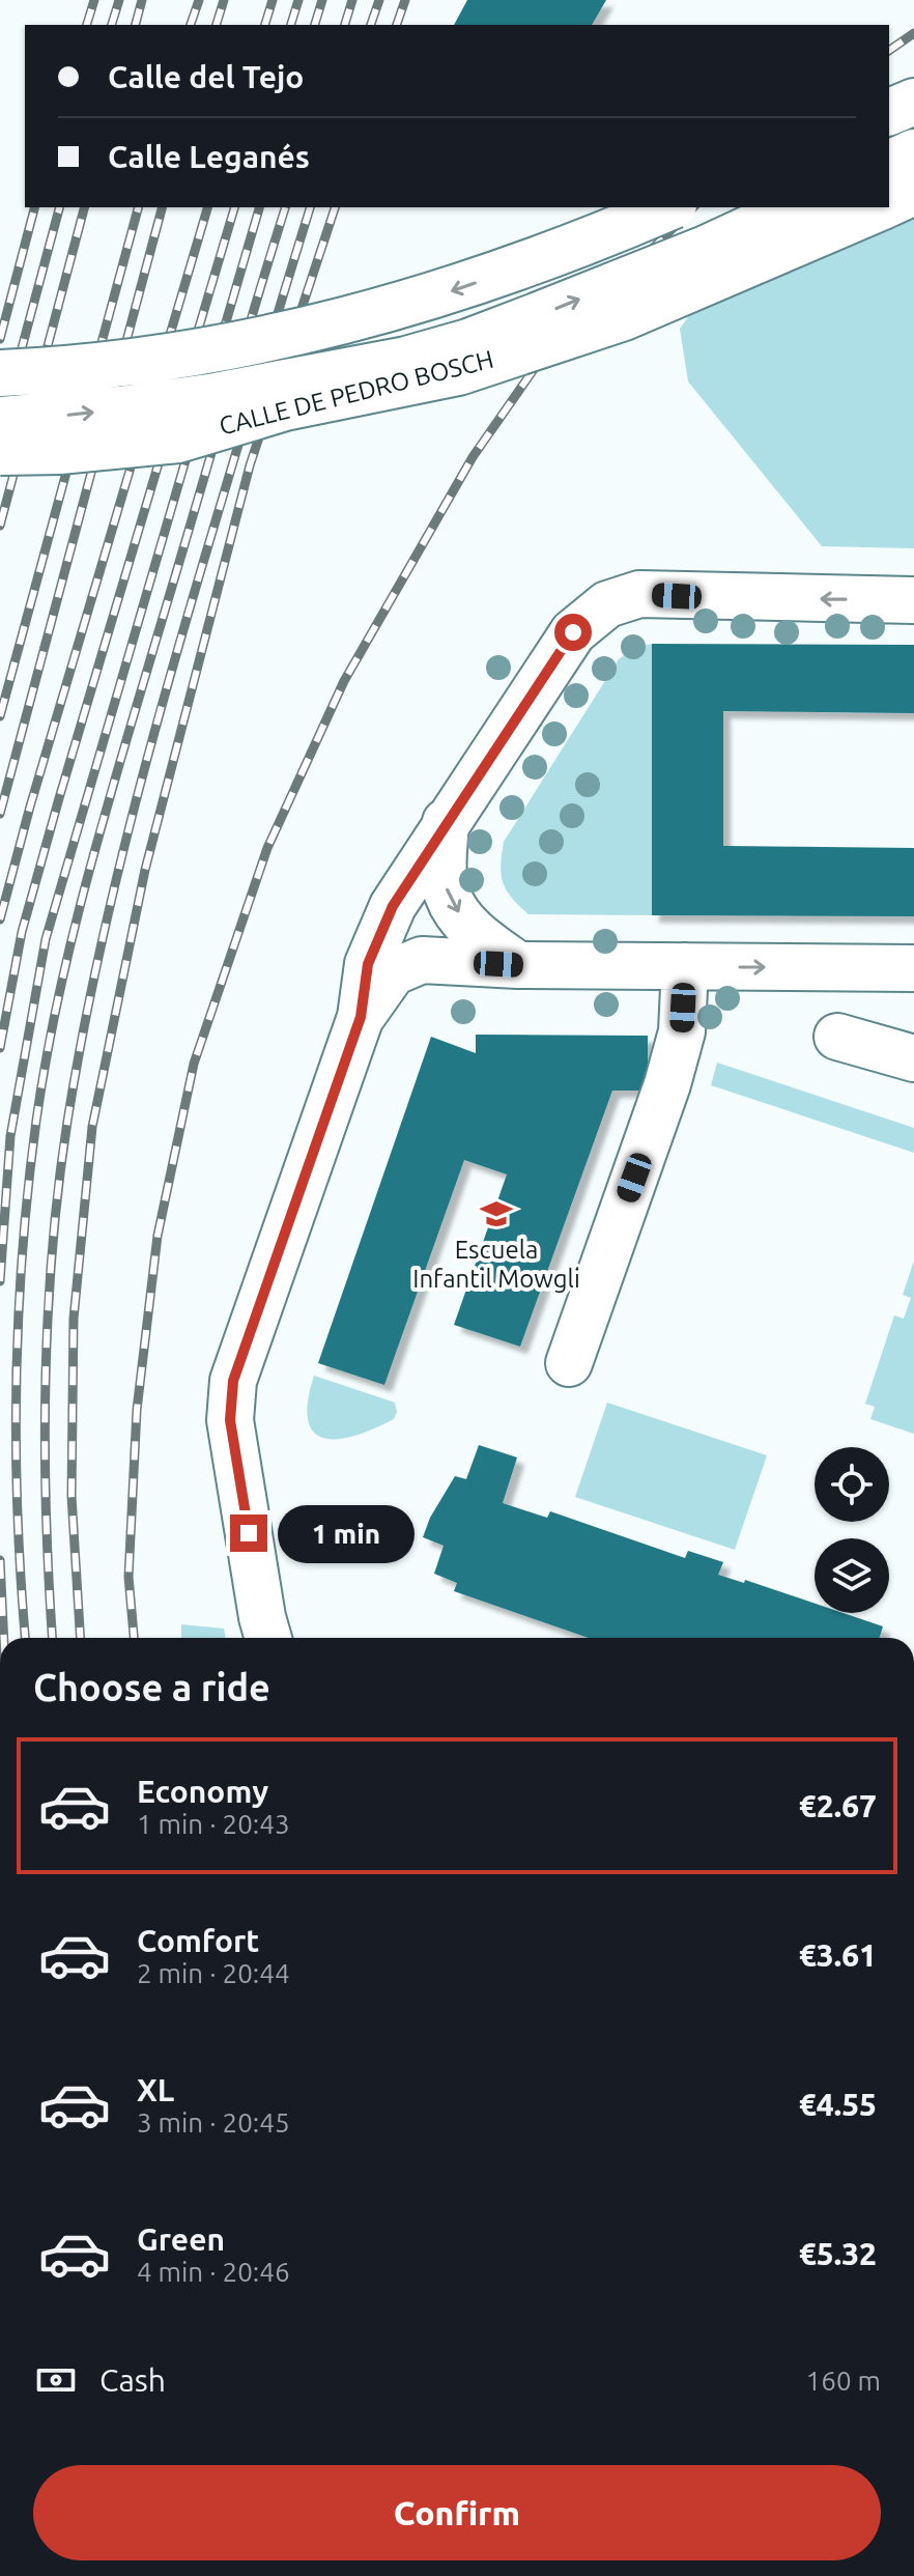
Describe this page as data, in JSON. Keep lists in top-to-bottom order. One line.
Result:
{"streets":{"street":["CALLE DE PEDRO BOSCH"]},"places":{"school or university":["Escuela Infantil Mowgli"]},"page":{"banner":["Calle del Tejo","Calle Leganés"],"bubble":"1 min","heading":"Choose a ride","list":[{"name":"Economy","note":"1 min · 20:43","value":"€2.67"},{"name":"Comfort","note":"2 min · 20:44","value":"€3.61"},{"name":"XL","note":"3 min · 20:45","value":"€4.55"},{"name":"Green","note":"4 min · 20:46","value":"€5.32"}],"pay":["Cash","160 m"],"buttons":"Confirm"}}
